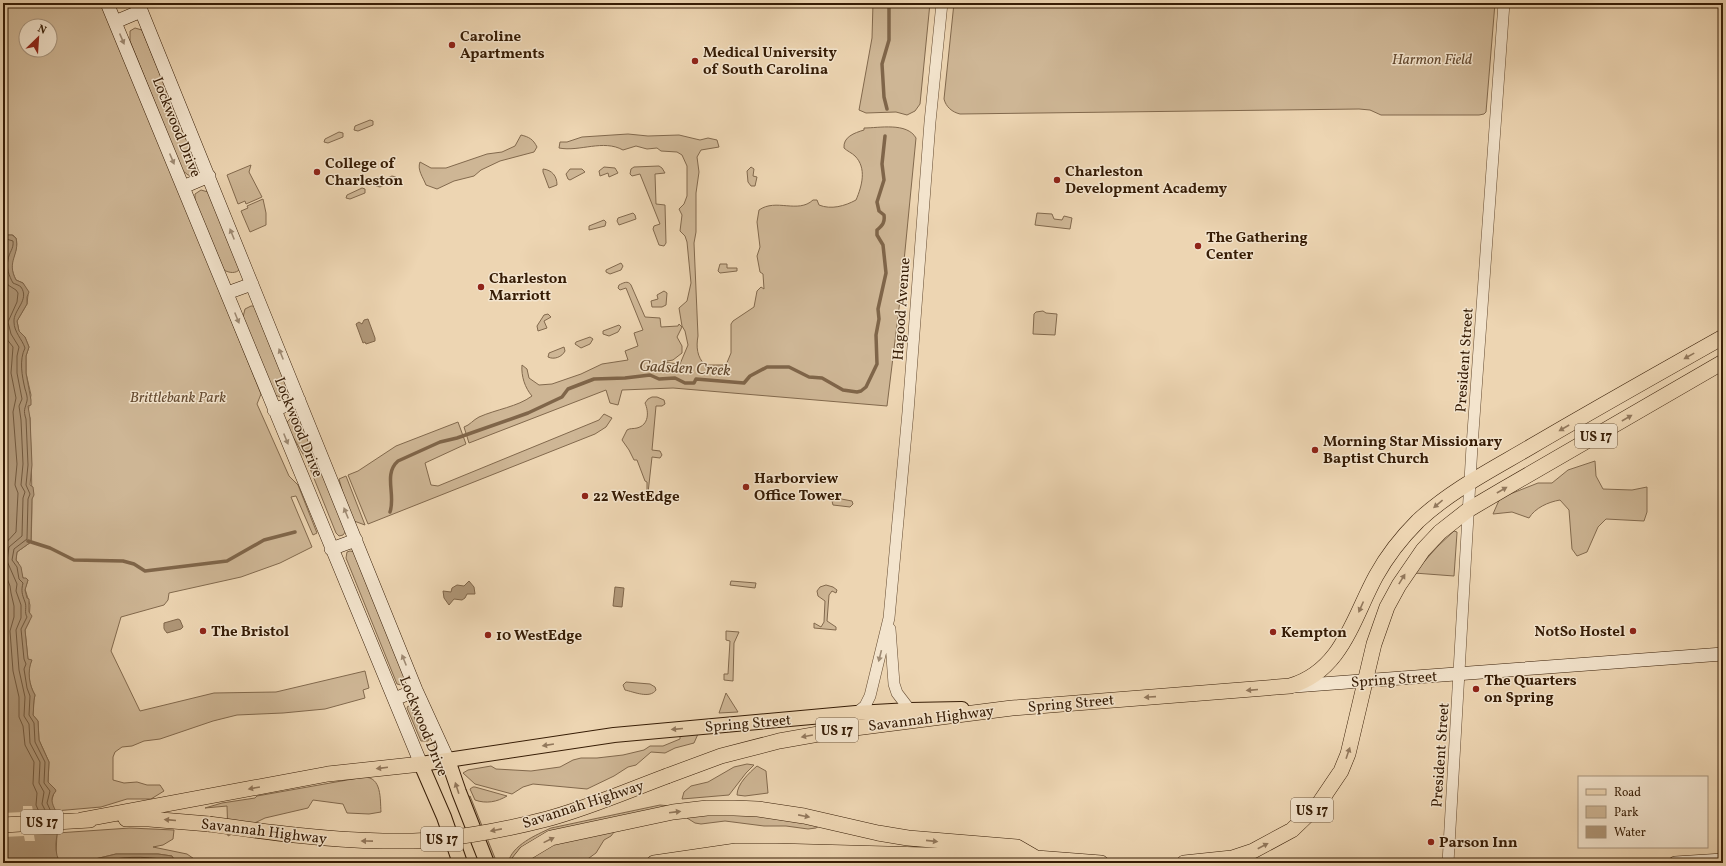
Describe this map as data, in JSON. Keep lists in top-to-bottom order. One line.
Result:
{"streets":{"highway":["US 17","Spring Street","Savannah Highway"],"main road":["Lockwood Drive"],"street":["Hagood Avenue","President Street"]},"crossings":[["Lockwood Drive","Spring Street"],["Hagood Avenue","Spring Street"],["President Street","US 17"],["President Street","Spring Street"],["US 17","Spring Street"],["Spring Street","Savannah Highway"]],"one_way":["Spring Street"],"water":["Gadsden Creek"],"parks":["Harmon Field","Brittlebank Park"],"places":["Caroline Apartments","Medical University of South Carolina","College of Charleston","Charleston Development Academy","The Gathering Center","Charleston Marriott","Morning Star Missionary Baptist Church","Harborview Office Tower","22 WestEdge","The Bristol","NotSo Hostel","Kempton","10 WestEdge","The Quarters on Spring","Parson Inn"],"legend":["Road","Park","Water"],"north":"top right"}
